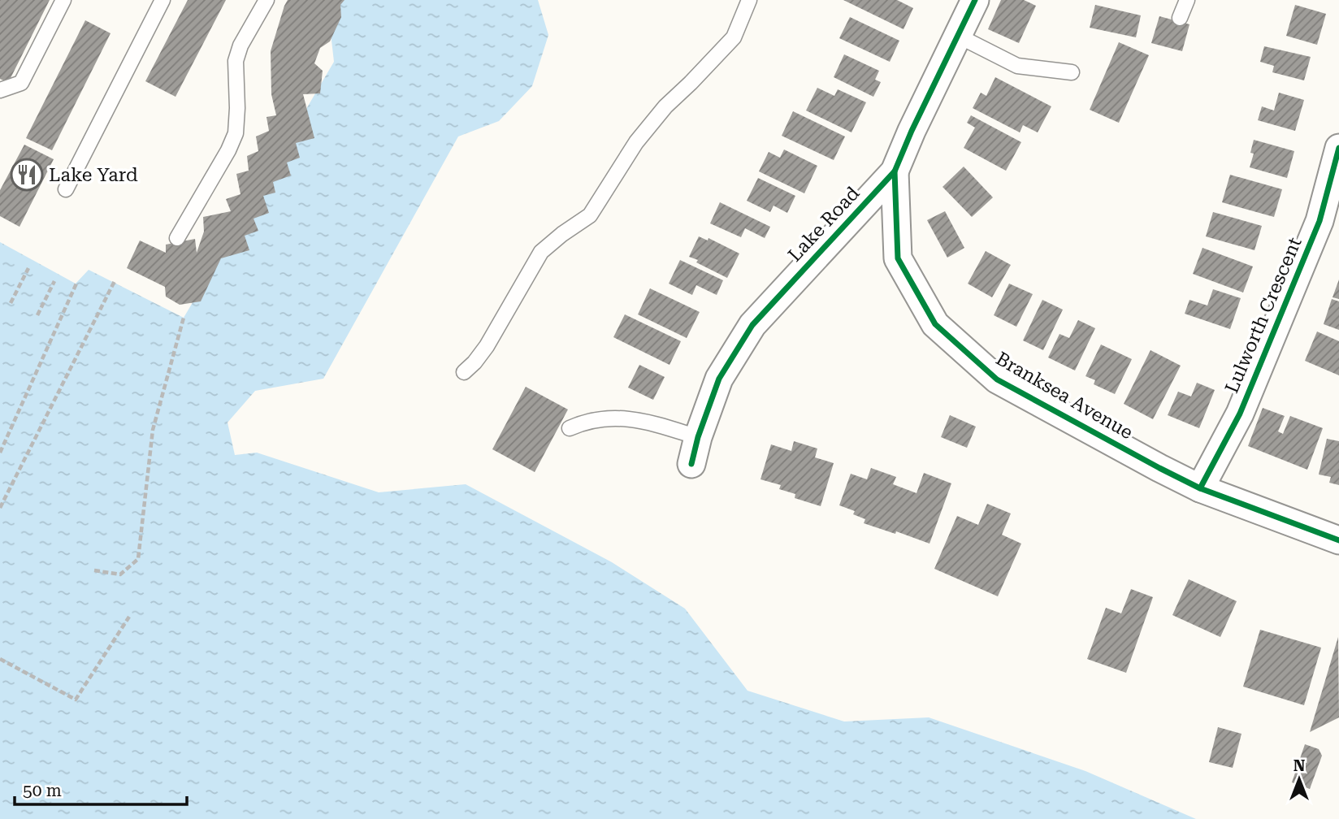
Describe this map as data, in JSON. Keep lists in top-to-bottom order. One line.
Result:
{"streets":{"street":["Lake Road","Lulworth Crescent","Branksea Avenue"]},"crossings":[["Lake Road","Branksea Avenue"],["Lulworth Crescent","Branksea Avenue"]],"places":{"restaurant":["Lake Yard"]},"scale_bar":"50 m","north":"top"}
